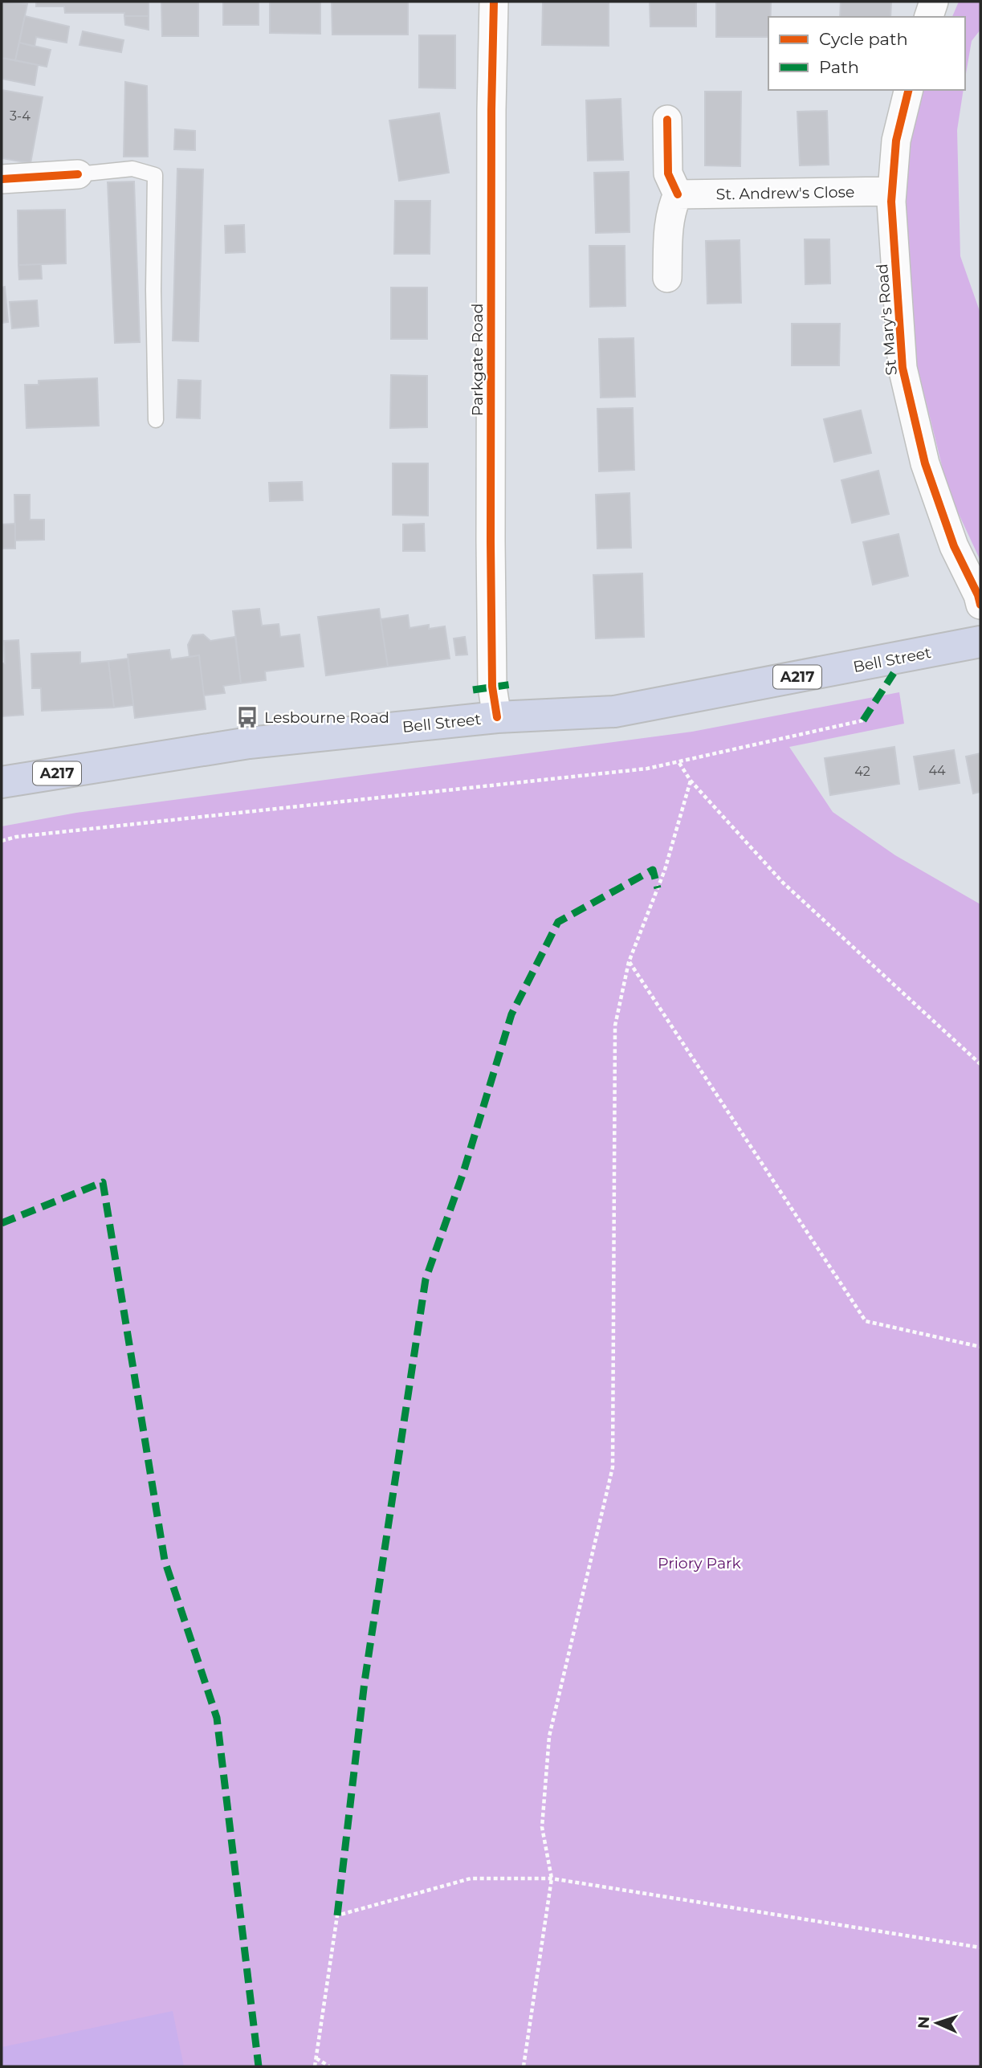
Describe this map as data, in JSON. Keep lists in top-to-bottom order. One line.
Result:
{"streets":{"main road":["Bell Street","A217"],"street":["St. Andrew's Close","St Mary's Road","Parkgate Road"]},"crossings":[["St. Andrew's Close","St Mary's Road"],["Parkgate Road","Bell Street"]],"parks":["Priory Park"],"places":{"bus stop":["Lesbourne Road"]},"house_numbers":["3-4","44","42"],"legend":["Cycle path","Path"],"north":"left"}
